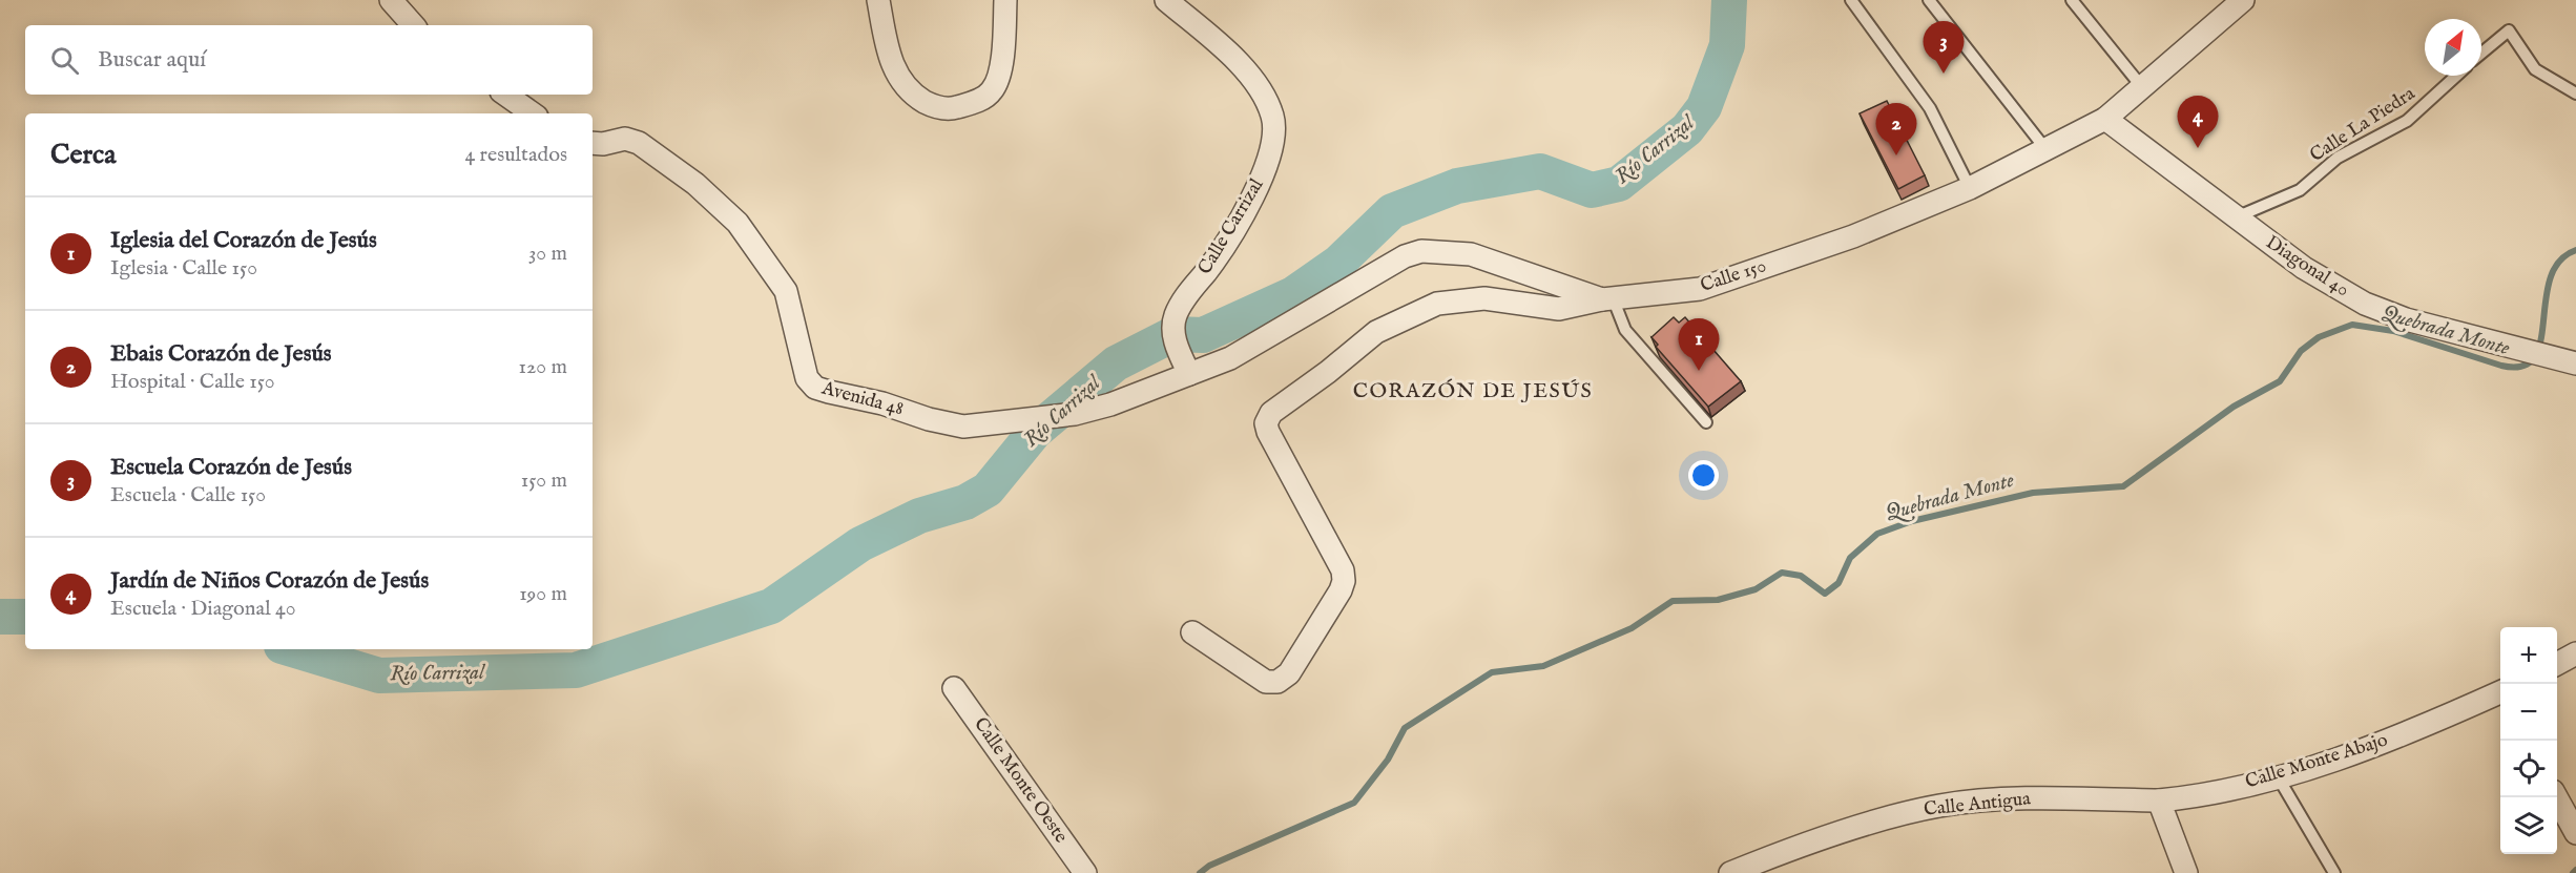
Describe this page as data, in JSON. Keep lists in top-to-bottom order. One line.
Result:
{"streets":{"street":["Calle Carrizal","Diagonal 40","Calle 150","Avenida 48","Calle Monte Abajo","Calle Monte Oeste","Calle Antigua"],"lane":["Calle La Piedra"]},"crossings":[["Calle La Piedra","Diagonal 40"],["Calle Carrizal","Calle 150"],["Calle Carrizal","Avenida 48"],["Diagonal 40","Calle 150"],["Calle 150","Avenida 48"],["Calle Monte Abajo","Calle Antigua"]],"districts":["CORAZÓN DE JESÚS"],"water":["Río Carrizal","Quebrada Monte"],"north":"top right","page":{"pins":["3","4","2","1"],"search":"Buscar aquí","heading":["Cerca","4 resultados"],"list":[{"mark":"1","name":"Iglesia del Corazón de Jesús","note":"Iglesia · Calle 150","value":"30 m"},{"mark":"2","name":"Ebais Corazón de Jesús","note":"Hospital · Calle 150","value":"120 m"},{"mark":"3","name":"Escuela Corazón de Jesús","note":"Escuela · Calle 150","value":"150 m"},{"mark":"4","name":"Jardín de Niños Corazón de Jesús","note":"Escuela · Diagonal 40","value":"190 m"}],"map_buttons":["+","−"]}}
